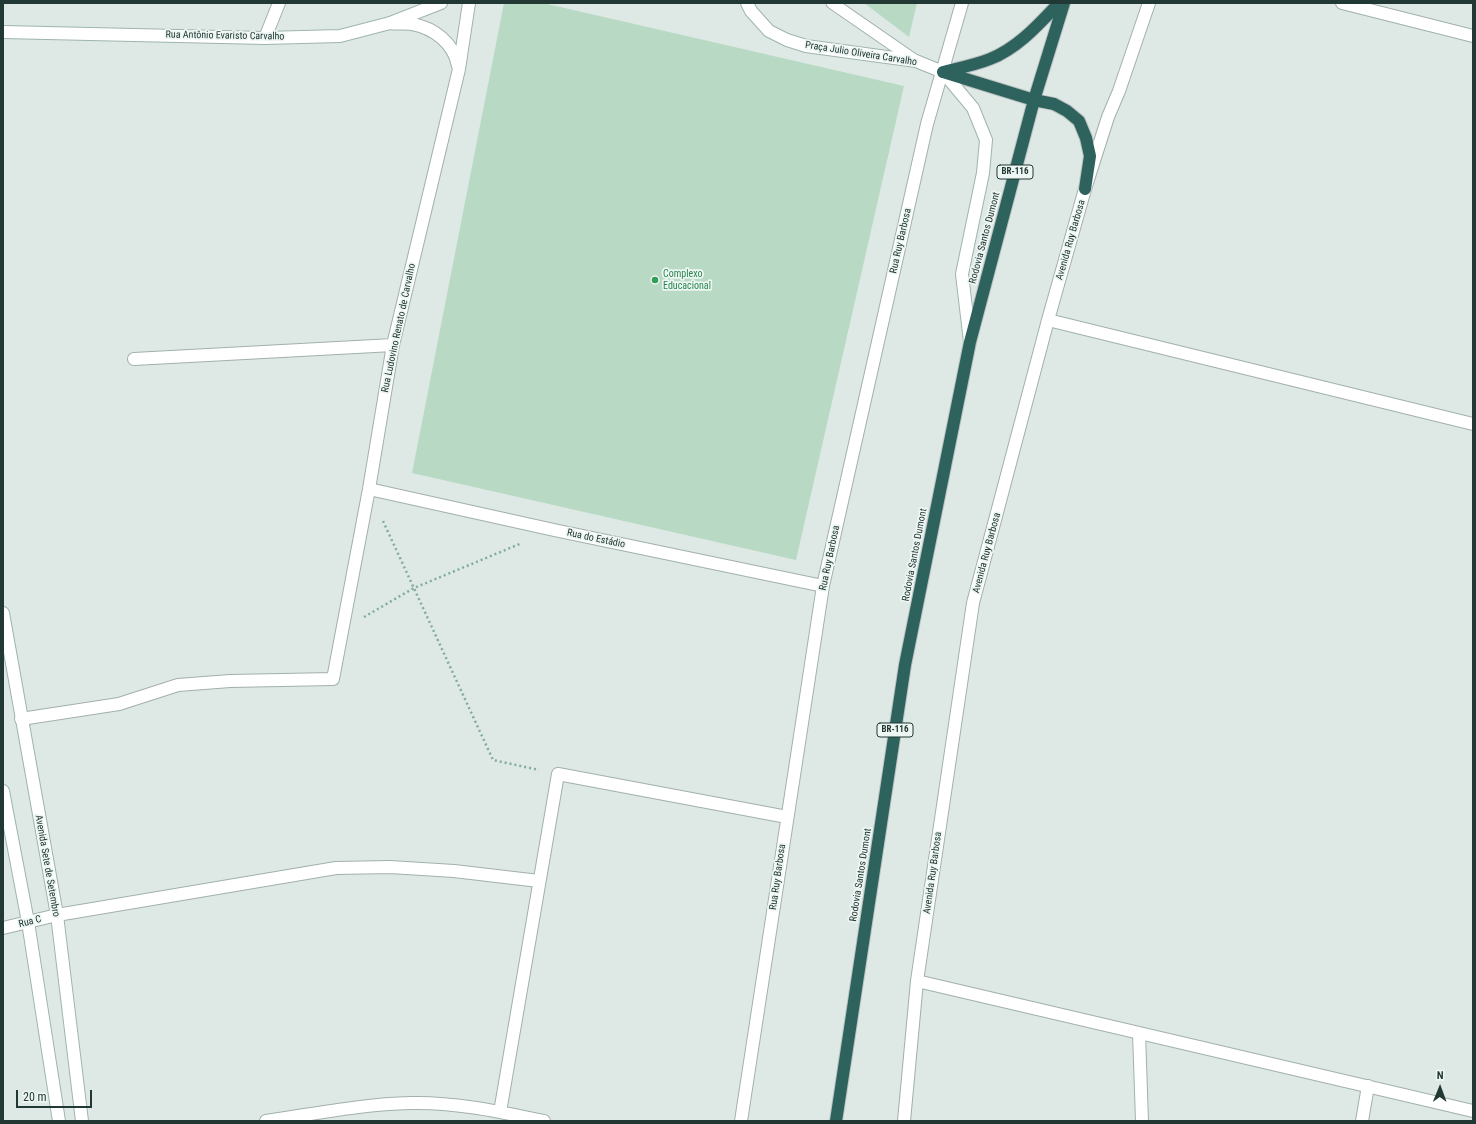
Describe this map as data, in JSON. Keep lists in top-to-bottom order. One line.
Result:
{"streets":{"highway":["BR-116","Rodovia Santos Dumont"],"street":["Rua Antônio Evaristo Carvalho","Praça Julio Oliveira Carvalho","Avenida Ruy Barbosa","Rua Ruy Barbosa","Rua Ludovino Renato de Carvalho","Rua do Estádio","Avenida Sete de Setembro","Rua C"]},"crossings":[["Praça Julio Oliveira Carvalho","Rua Ruy Barbosa"],["Rua Ruy Barbosa","Rua do Estádio"],["Rua Ludovino Renato de Carvalho","Rua do Estádio"],["Rua Ludovino Renato de Carvalho","Avenida Sete de Setembro"],["Avenida Sete de Setembro","Rua C"]],"places":["Complexo Educacional"],"scale_bar":"20 m","north":"top"}
